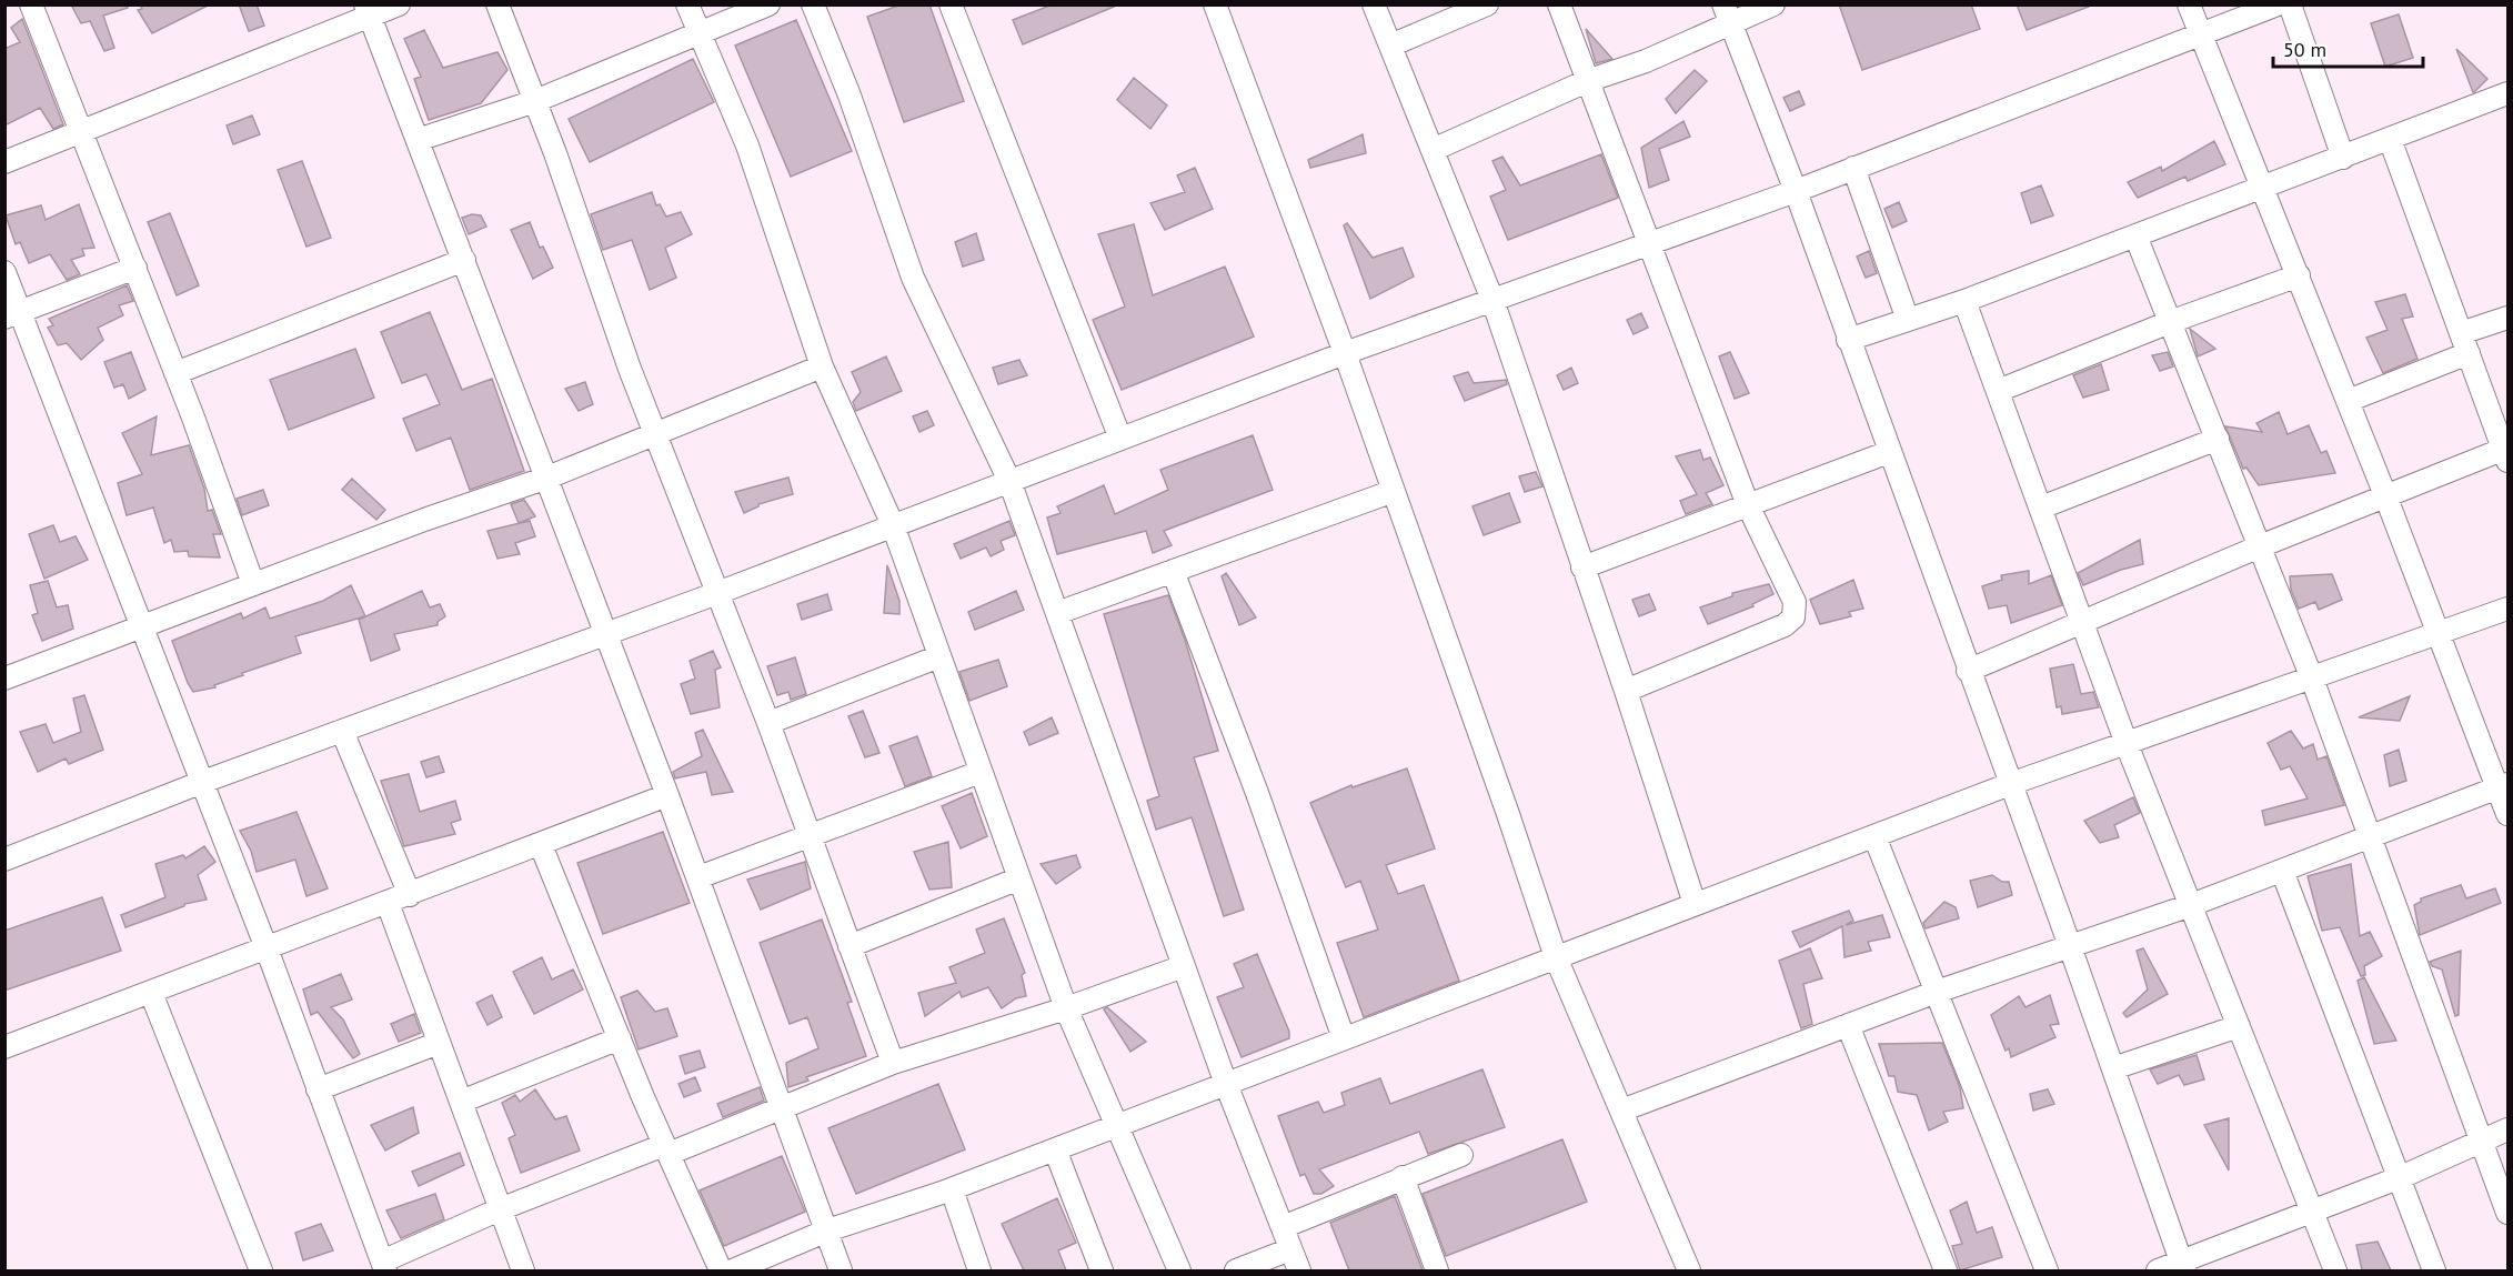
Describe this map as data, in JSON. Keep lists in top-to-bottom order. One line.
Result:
{"scale_bar":"50 m"}
